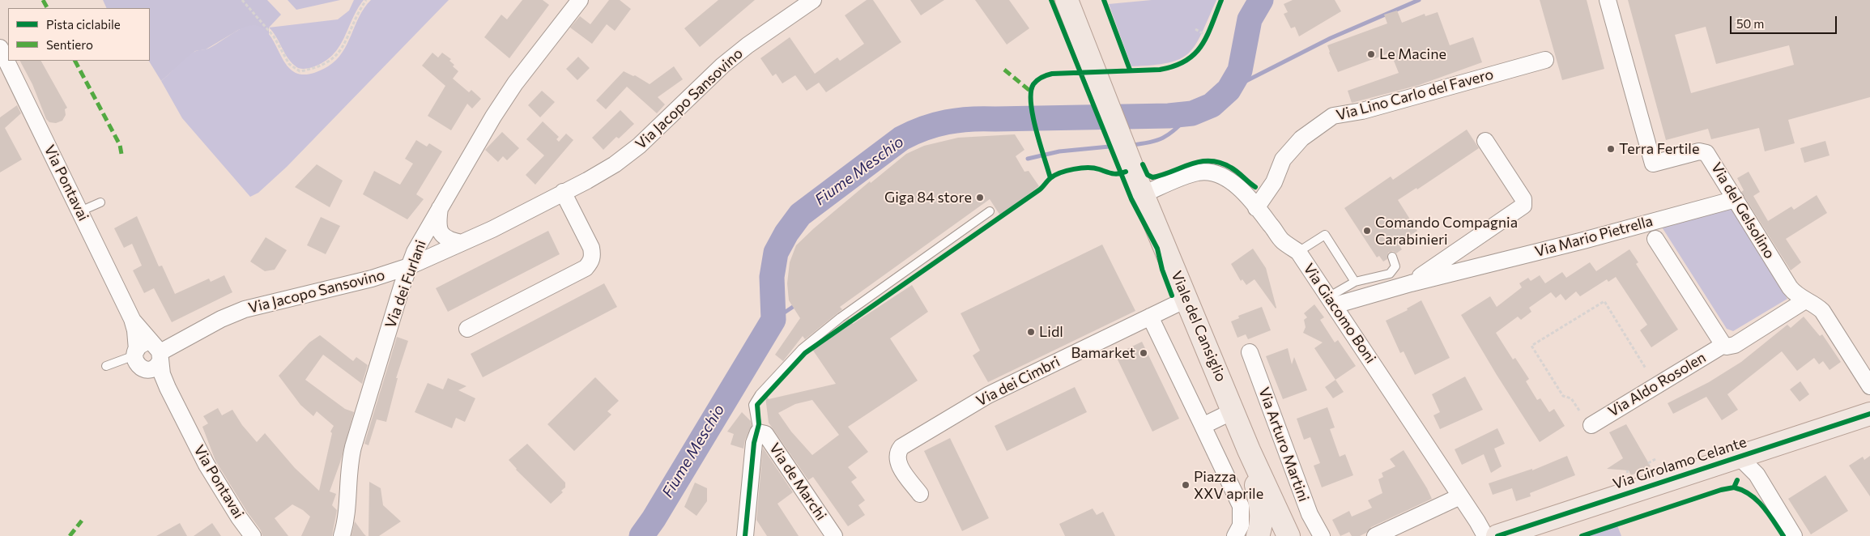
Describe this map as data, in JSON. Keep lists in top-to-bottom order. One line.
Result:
{"streets":{"main road":["Viale del Cansiglio","Via Girolamo Celante"],"street":["Via Lino Carlo del Favero","Via Jacopo Sansovino","Via Pontavai","Via del Gelsolino","Via Mario Pietrella","Via dei Furlani","Via Giacomo Boni","Via dei Cimbri","Via Aldo Rosolen","Via Arturo Martini","Via de Marchi"]},"crossings":[["Via Lino Carlo del Favero","Via Giacomo Boni"],["Via Jacopo Sansovino","Via Pontavai"],["Via Jacopo Sansovino","Via dei Furlani"],["Via del Gelsolino","Via Mario Pietrella"],["Via del Gelsolino","Via Aldo Rosolen"],["Via Mario Pietrella","Via Giacomo Boni"],["Via Giacomo Boni","Viale del Cansiglio"],["Viale del Cansiglio","Via dei Cimbri"]],"water":["Fiume Meschio"],"places":["Le Macine","Terra Fertile","Giga 84 store","Comando Compagnia Carabinieri","Lidl","Bamarket","Piazza XXV aprile"],"legend":["Pista ciclabile","Sentiero"],"scale_bar":"50 m"}
